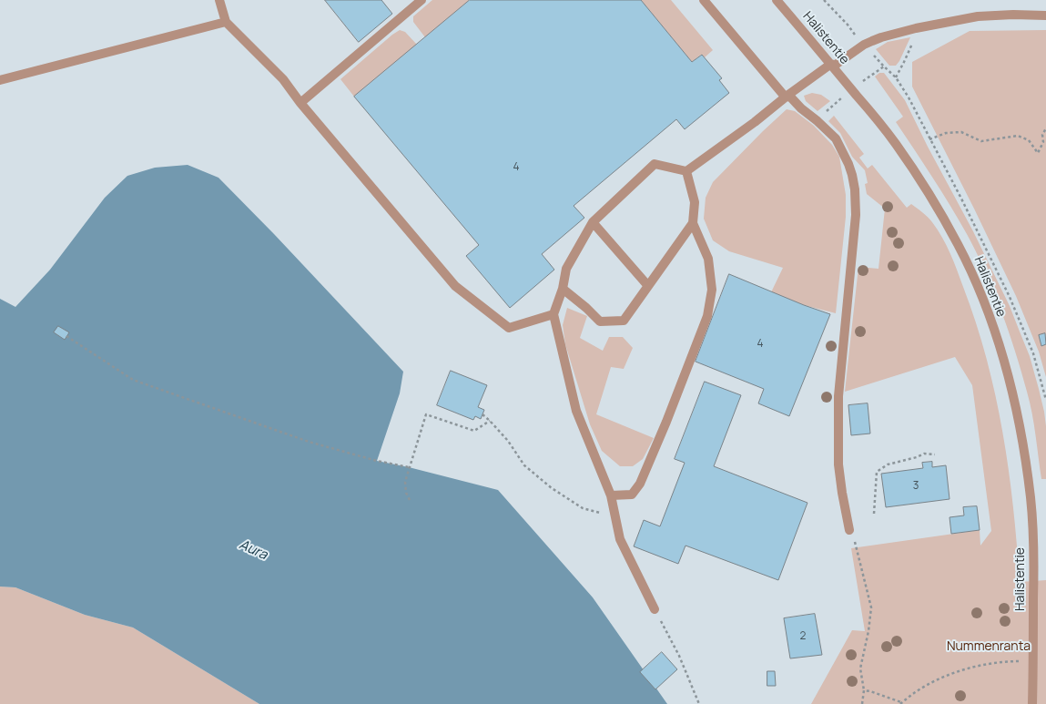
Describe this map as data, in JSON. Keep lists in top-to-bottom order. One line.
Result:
{"streets":{"street":["Halistentie"]},"water":["Aura"],"parks":["Nummenranta"],"house_numbers":["4","4","3","2"]}
